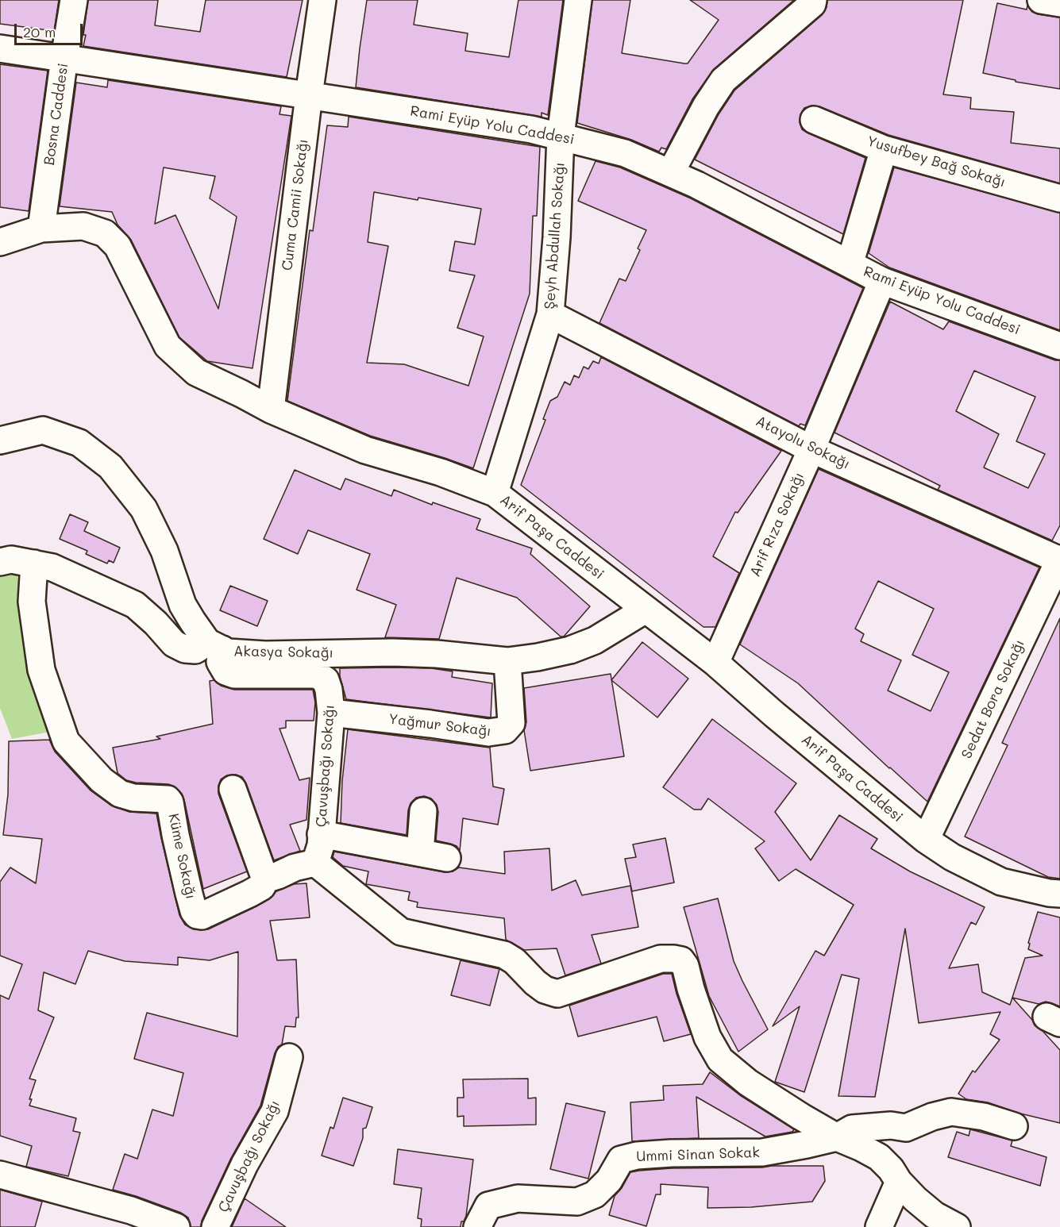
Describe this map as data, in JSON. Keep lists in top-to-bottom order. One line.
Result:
{"streets":{"street":["Bosna Caddesi","Rami Eyüp Yolu Caddesi","Yusufbey Bağ Sokağı","Cuma Camii Sokağı","Şeyh Abdullah Sokağı","Atayolu Sokağı","Arif Rıza Sokağı","Arif Paşa Caddesi","Akasya Sokağı","Sedat Bora Sokağı","Yağmur Sokağı","Çavuşbağı Sokağı","Küme Sokağı","Ummi Sinan Sokak"]},"crossings":[["Bosna Caddesi","Rami Eyüp Yolu Caddesi"],["Bosna Caddesi","Arif Paşa Caddesi"],["Rami Eyüp Yolu Caddesi","Cuma Camii Sokağı"],["Rami Eyüp Yolu Caddesi","Şeyh Abdullah Sokağı"],["Rami Eyüp Yolu Caddesi","Arif Rıza Sokağı"],["Cuma Camii Sokağı","Arif Paşa Caddesi"],["Şeyh Abdullah Sokağı","Atayolu Sokağı"],["Şeyh Abdullah Sokağı","Arif Paşa Caddesi"],["Atayolu Sokağı","Arif Rıza Sokağı"],["Atayolu Sokağı","Sedat Bora Sokağı"],["Arif Rıza Sokağı","Arif Paşa Caddesi"],["Arif Paşa Caddesi","Akasya Sokağı"],["Arif Paşa Caddesi","Sedat Bora Sokağı"],["Akasya Sokağı","Yağmur Sokağı"],["Akasya Sokağı","Çavuşbağı Sokağı"],["Yağmur Sokağı","Çavuşbağı Sokağı"],["Çavuşbağı Sokağı","Küme Sokağı"]],"scale_bar":"20 m"}
